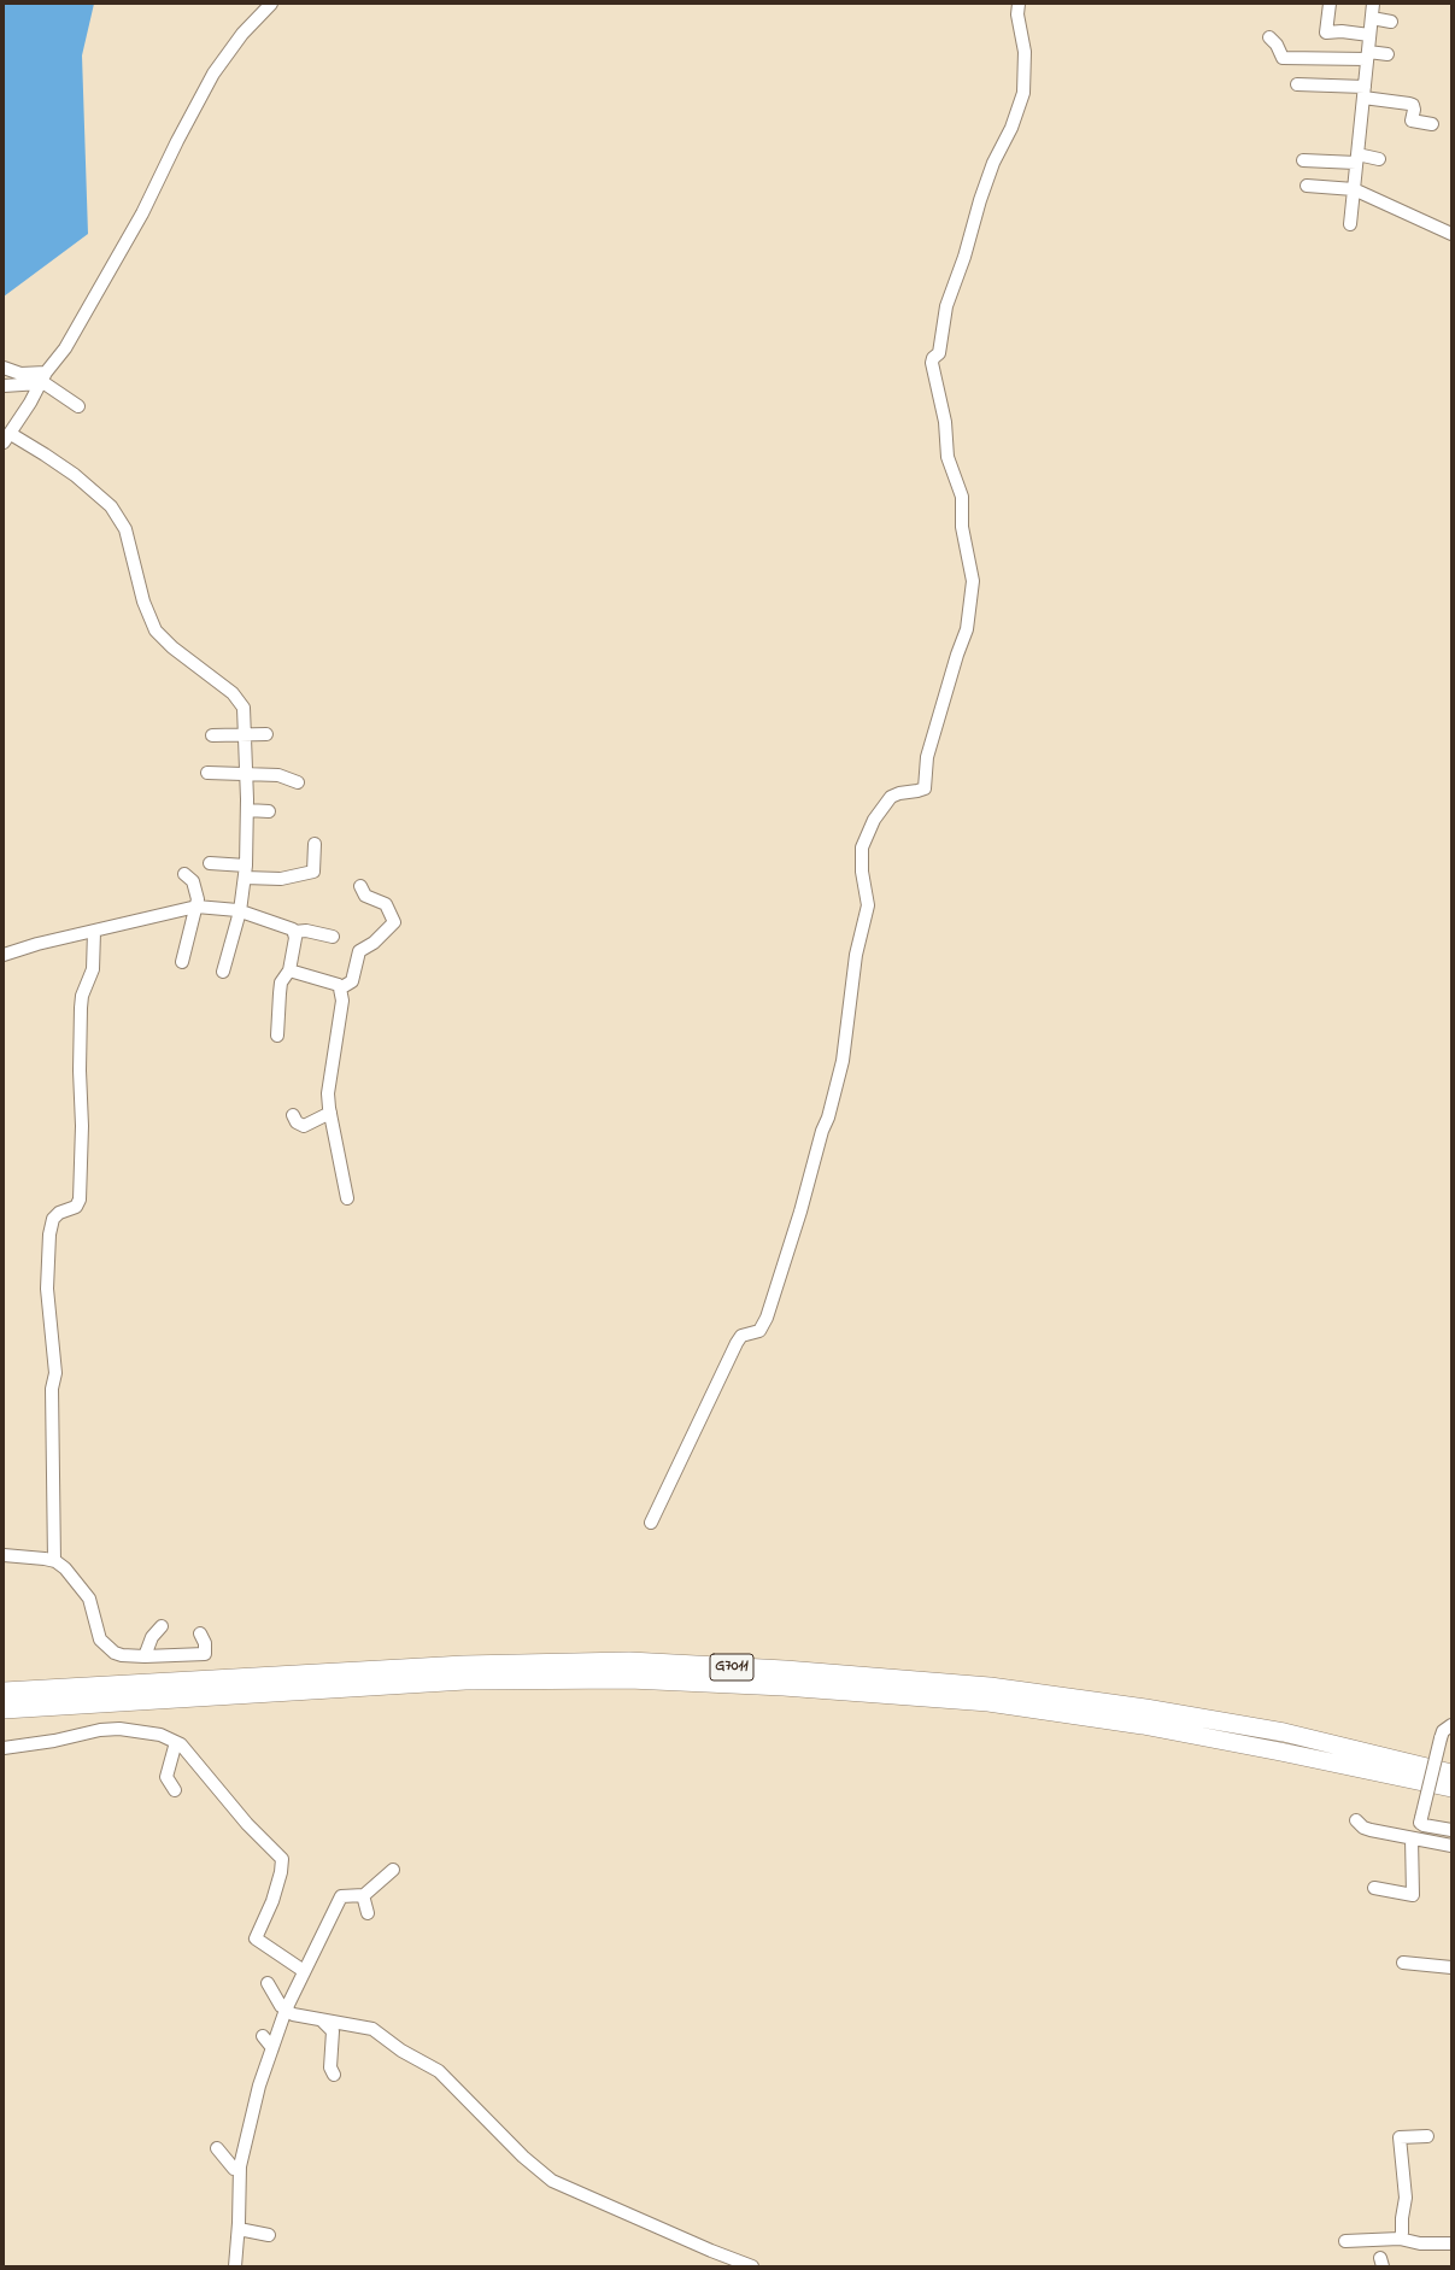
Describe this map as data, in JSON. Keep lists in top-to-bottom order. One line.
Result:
{"streets":{"highway":["G7011"]}}
